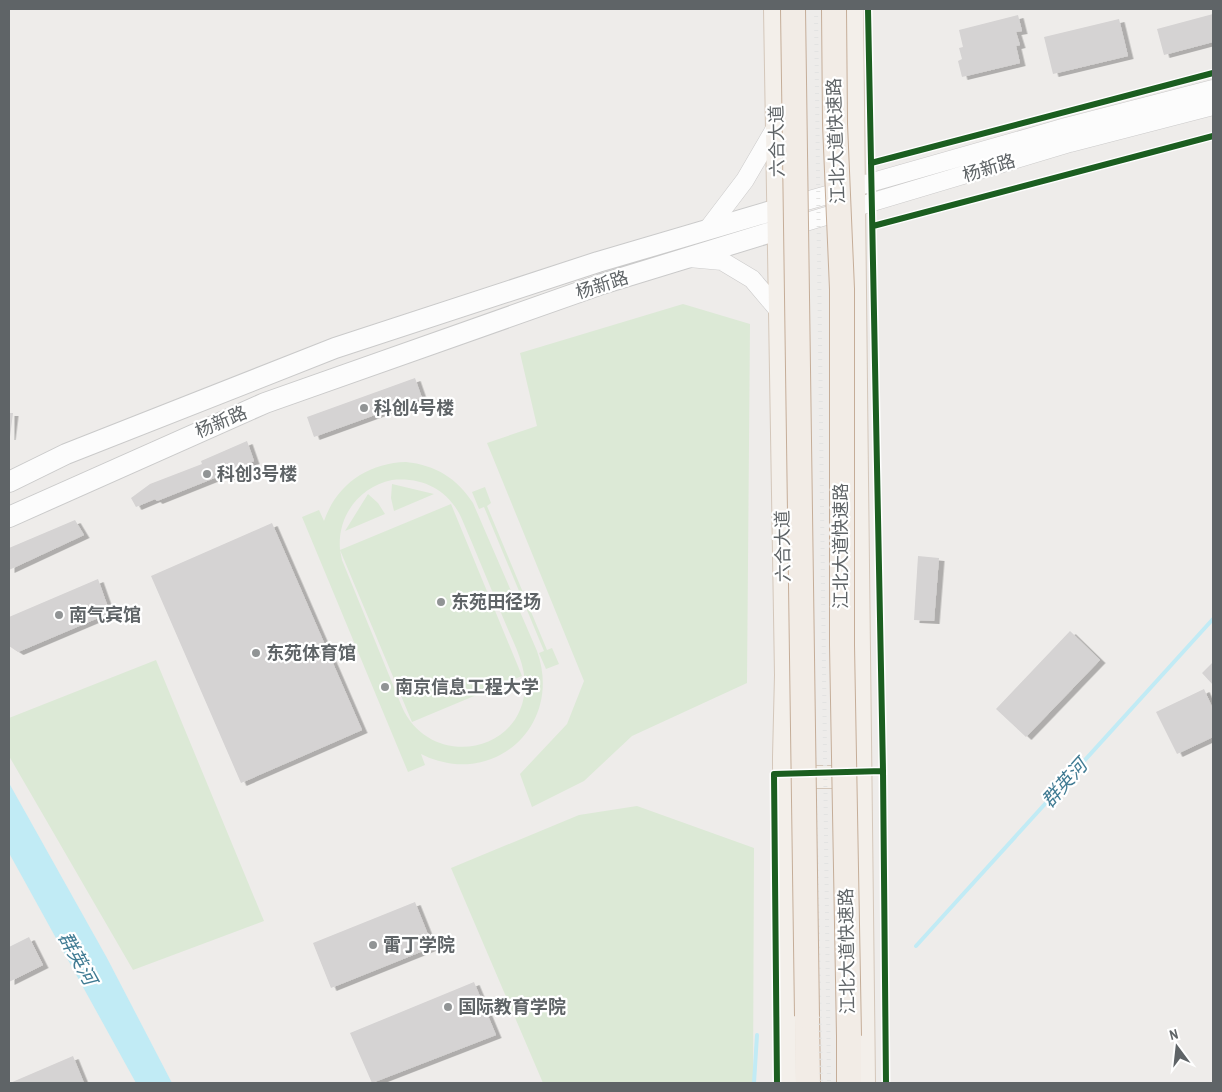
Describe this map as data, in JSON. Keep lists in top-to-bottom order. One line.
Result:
{"streets":{"highway":["江北大道快速路"],"main road":["六合大道","杨新路"]},"crossings":[["六合大道","杨新路"]],"water":["群英河"],"places":["科创4号楼","科创3号楼","东苑田径场","南气宾馆","东苑体育馆","南京信息工程大学","雷丁学院","国际教育学院"],"north":"top"}
